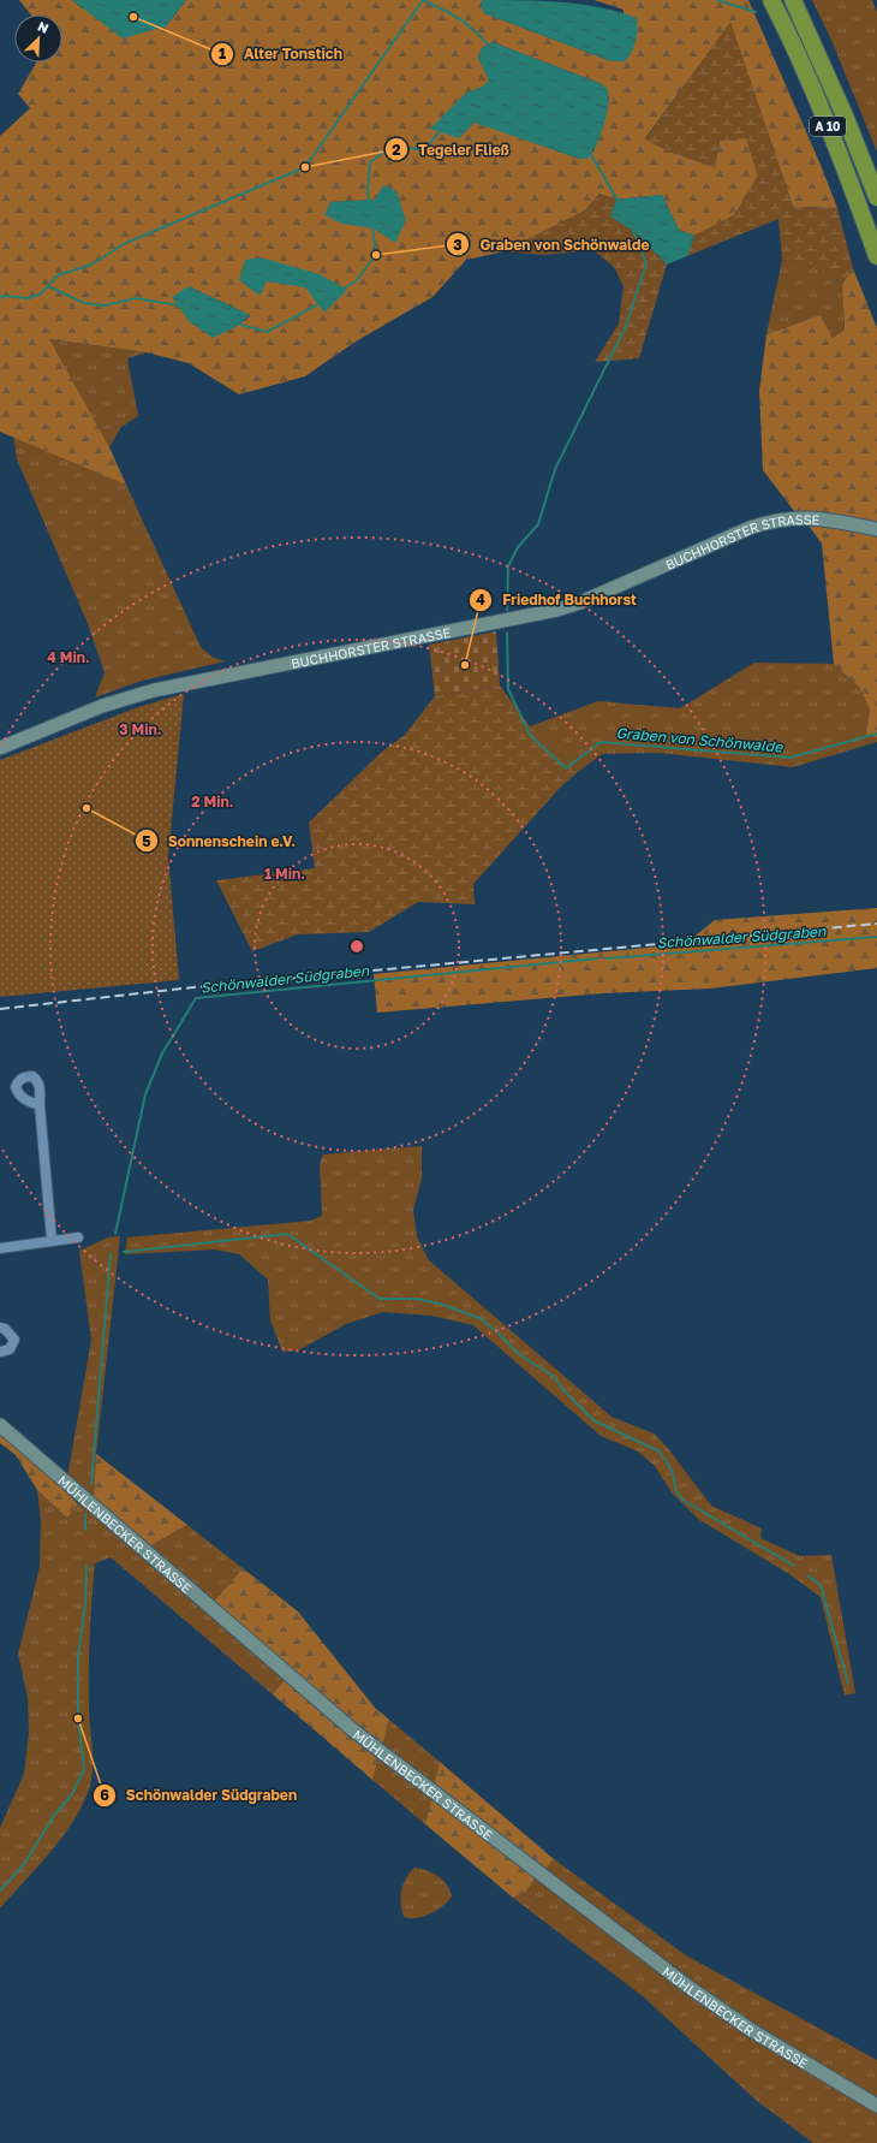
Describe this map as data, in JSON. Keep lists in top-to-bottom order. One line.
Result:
{"streets":{"highway":["A 10"],"main road":["BUCHHORSTER STRASSE","MÜHLENBECKER STRASSE"]},"water":["Graben von Schönwalde","Schönwalder Südgraben"],"places":["Alter Tonstich","Tegeler Fließ","Graben von Schönwalde","Friedhof Buchhorst","Sonnenschein e.V.","Schönwalder Südgraben"],"north":"top right","rings":["4 Min.","3 Min.","2 Min.","1 Min."]}
